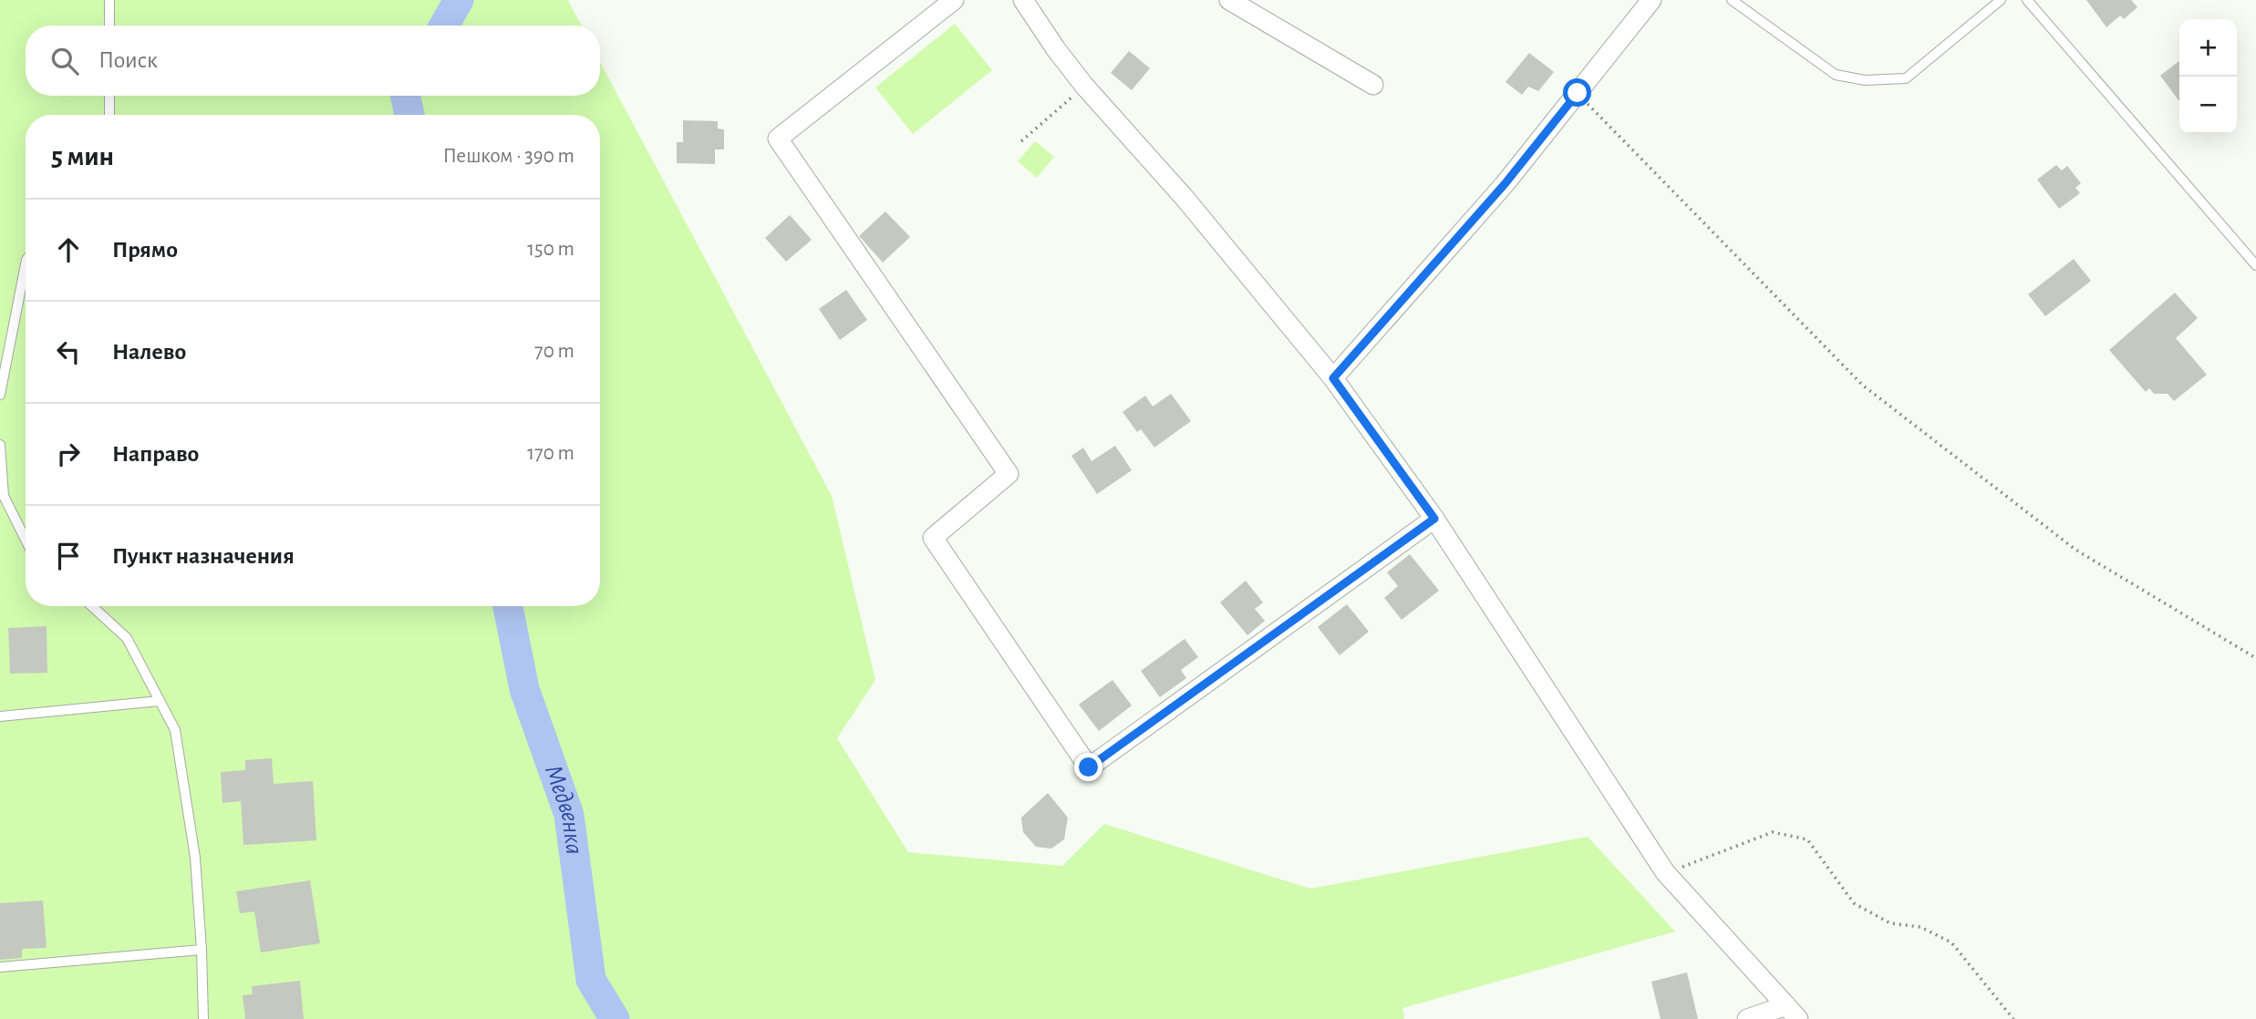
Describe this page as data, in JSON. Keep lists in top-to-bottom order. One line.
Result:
{"water":["Медвенка"],"page":{"map_buttons":["+","−"],"search":"Поиск","heading":["5 мин","Пешком · 390 m"],"list":[["Прямо","150 m"],["Налево","70 m"],["Направо","170 m"],"Пункт назначения"]}}
